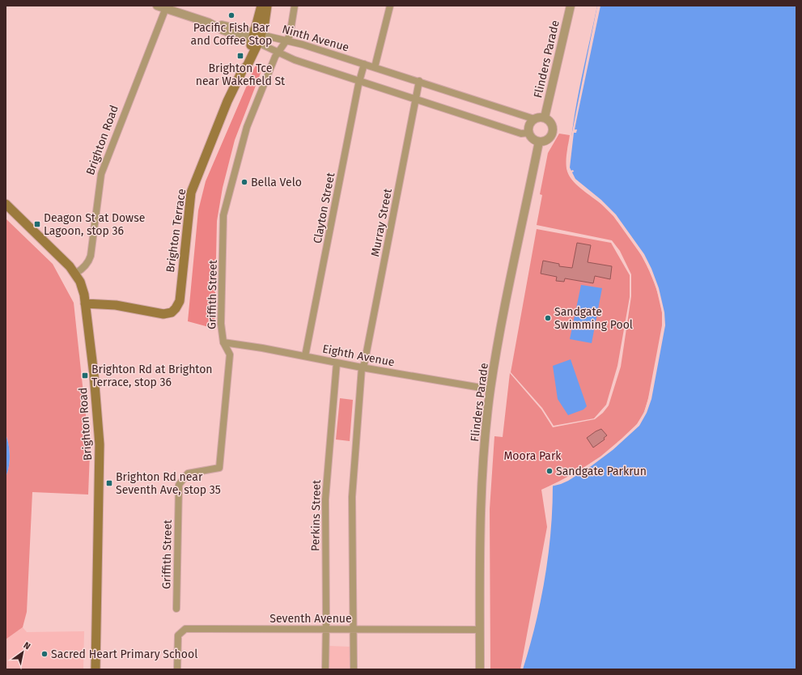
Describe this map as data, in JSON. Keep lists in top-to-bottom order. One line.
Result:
{"streets":{"main road":["Brighton Road","Brighton Terrace"],"street":["Ninth Avenue","Flinders Parade","Clayton Street","Murray Street","Griffith Street","Eighth Avenue","Perkins Street","Seventh Avenue"]},"crossings":[["Ninth Avenue","Flinders Parade"],["Ninth Avenue","Brighton Road"],["Ninth Avenue","Clayton Street"],["Ninth Avenue","Murray Street"],["Ninth Avenue","Brighton Terrace"],["Ninth Avenue","Griffith Street"],["Flinders Parade","Eighth Avenue"],["Flinders Parade","Seventh Avenue"],["Brighton Road","Brighton Terrace"],["Clayton Street","Eighth Avenue"],["Murray Street","Eighth Avenue"],["Griffith Street","Eighth Avenue"],["Eighth Avenue","Perkins Street"],["Perkins Street","Seventh Avenue"]],"parks":["Moora Park"],"places":{"other":["Pacific Fish Bar and Coffee Stop","Bella Velo","Sandgate Swimming Pool","Sandgate Parkrun","Sacred Heart Primary School"],"transit":["Brighton Tce near Wakefield St","Deagon St at Dowse Lagoon, stop 36","Brighton Rd at Brighton Terrace, stop 36","Brighton Rd near Seventh Ave, stop 35"]},"north":"top right"}
